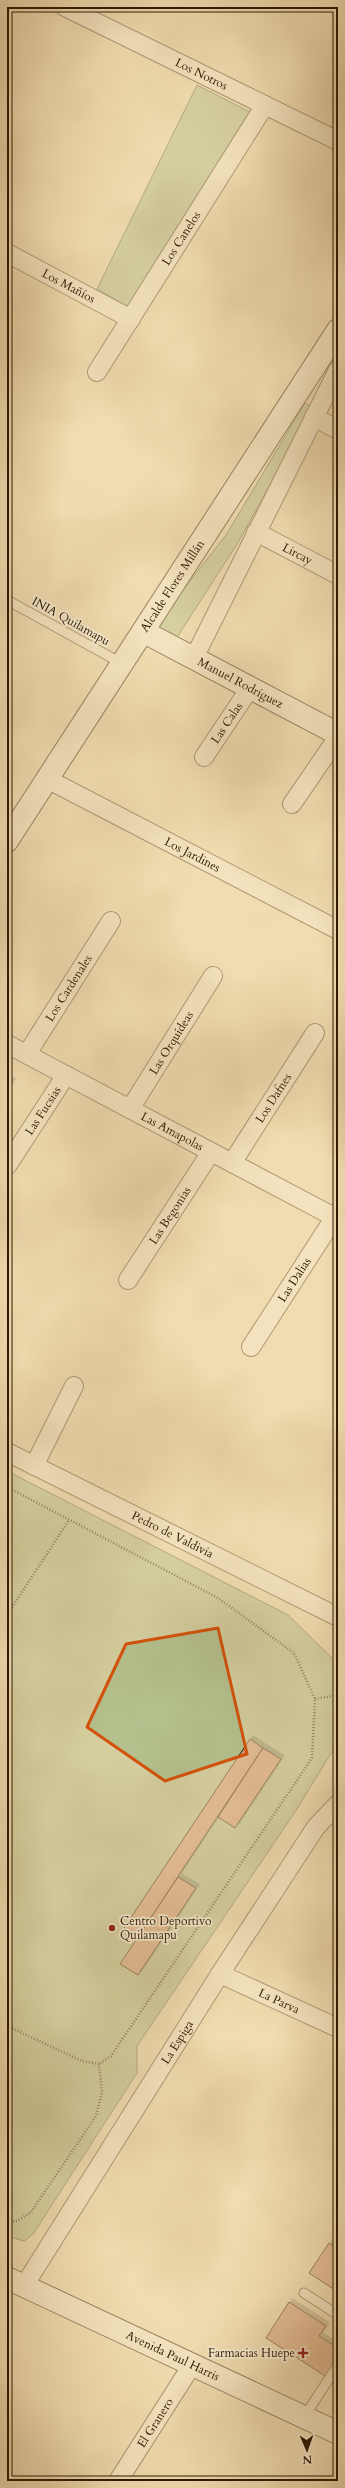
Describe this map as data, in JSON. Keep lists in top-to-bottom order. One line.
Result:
{"streets":{"street":["Los Notros","Los Canelos","Los Mañíos","Lircay","Alcalde Flores Millán","Manuel Rodríguez","Las Calas","Los Jardines","Los Cardenales","Las Orquídeas","Los Dafnes","Las Fucsias","Las Amapolas","Las Begonias","Las Dalias","Pedro de Valdivia","La Parva","La Espiga","Avenida Paul Harris","El Granero"],"lane":["INIA Quilamapu"]},"crossings":[["Los Notros","Los Canelos"],["Los Canelos","Los Mañíos"],["Alcalde Flores Millán","INIA Quilamapu"],["Alcalde Flores Millán","Manuel Rodríguez"],["Alcalde Flores Millán","Los Jardines"],["Manuel Rodríguez","Las Calas"],["Los Cardenales","Las Amapolas"],["Las Orquídeas","Las Amapolas"],["Los Dafnes","Las Amapolas"],["Las Fucsias","Las Amapolas"],["Las Amapolas","Las Begonias"],["Las Amapolas","Las Dalias"],["La Parva","La Espiga"],["La Espiga","Avenida Paul Harris"],["Avenida Paul Harris","El Granero"]],"places":{"other":["Centro Deportivo Quilamapu"],"health":["Farmacias Huepe"]},"north":"bottom"}
